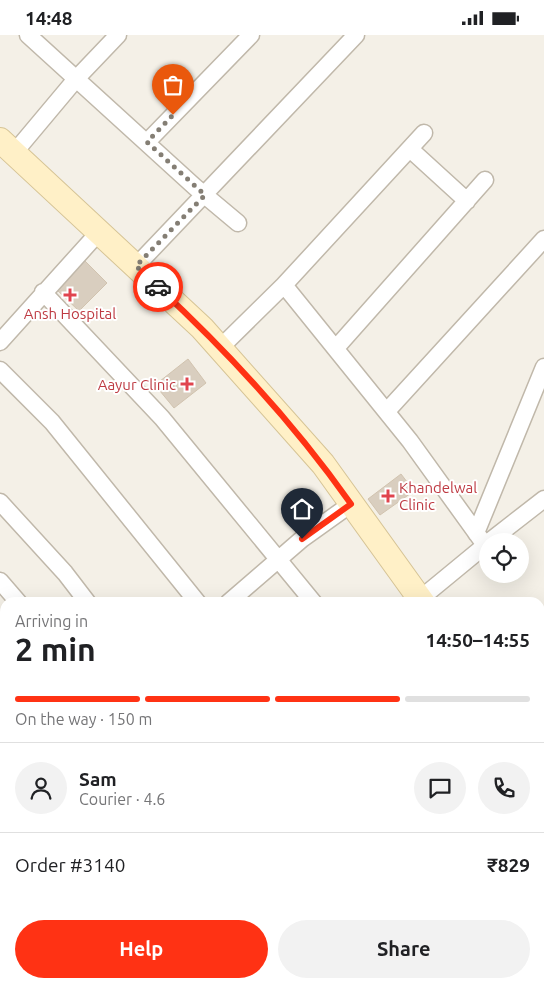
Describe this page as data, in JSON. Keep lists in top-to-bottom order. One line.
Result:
{"places":{"health":["Ansh Hospital","Aayur Clinic","Khandelwal Clinic"]},"page":{"status":"14:48","heading":["2 min","Arriving in","14:50–14:55"],"panel":["Sam","Courier · 4.6","Order #3140","₹829"],"bar":"On the way · 150 m","buttons":["Help","Share"]}}
